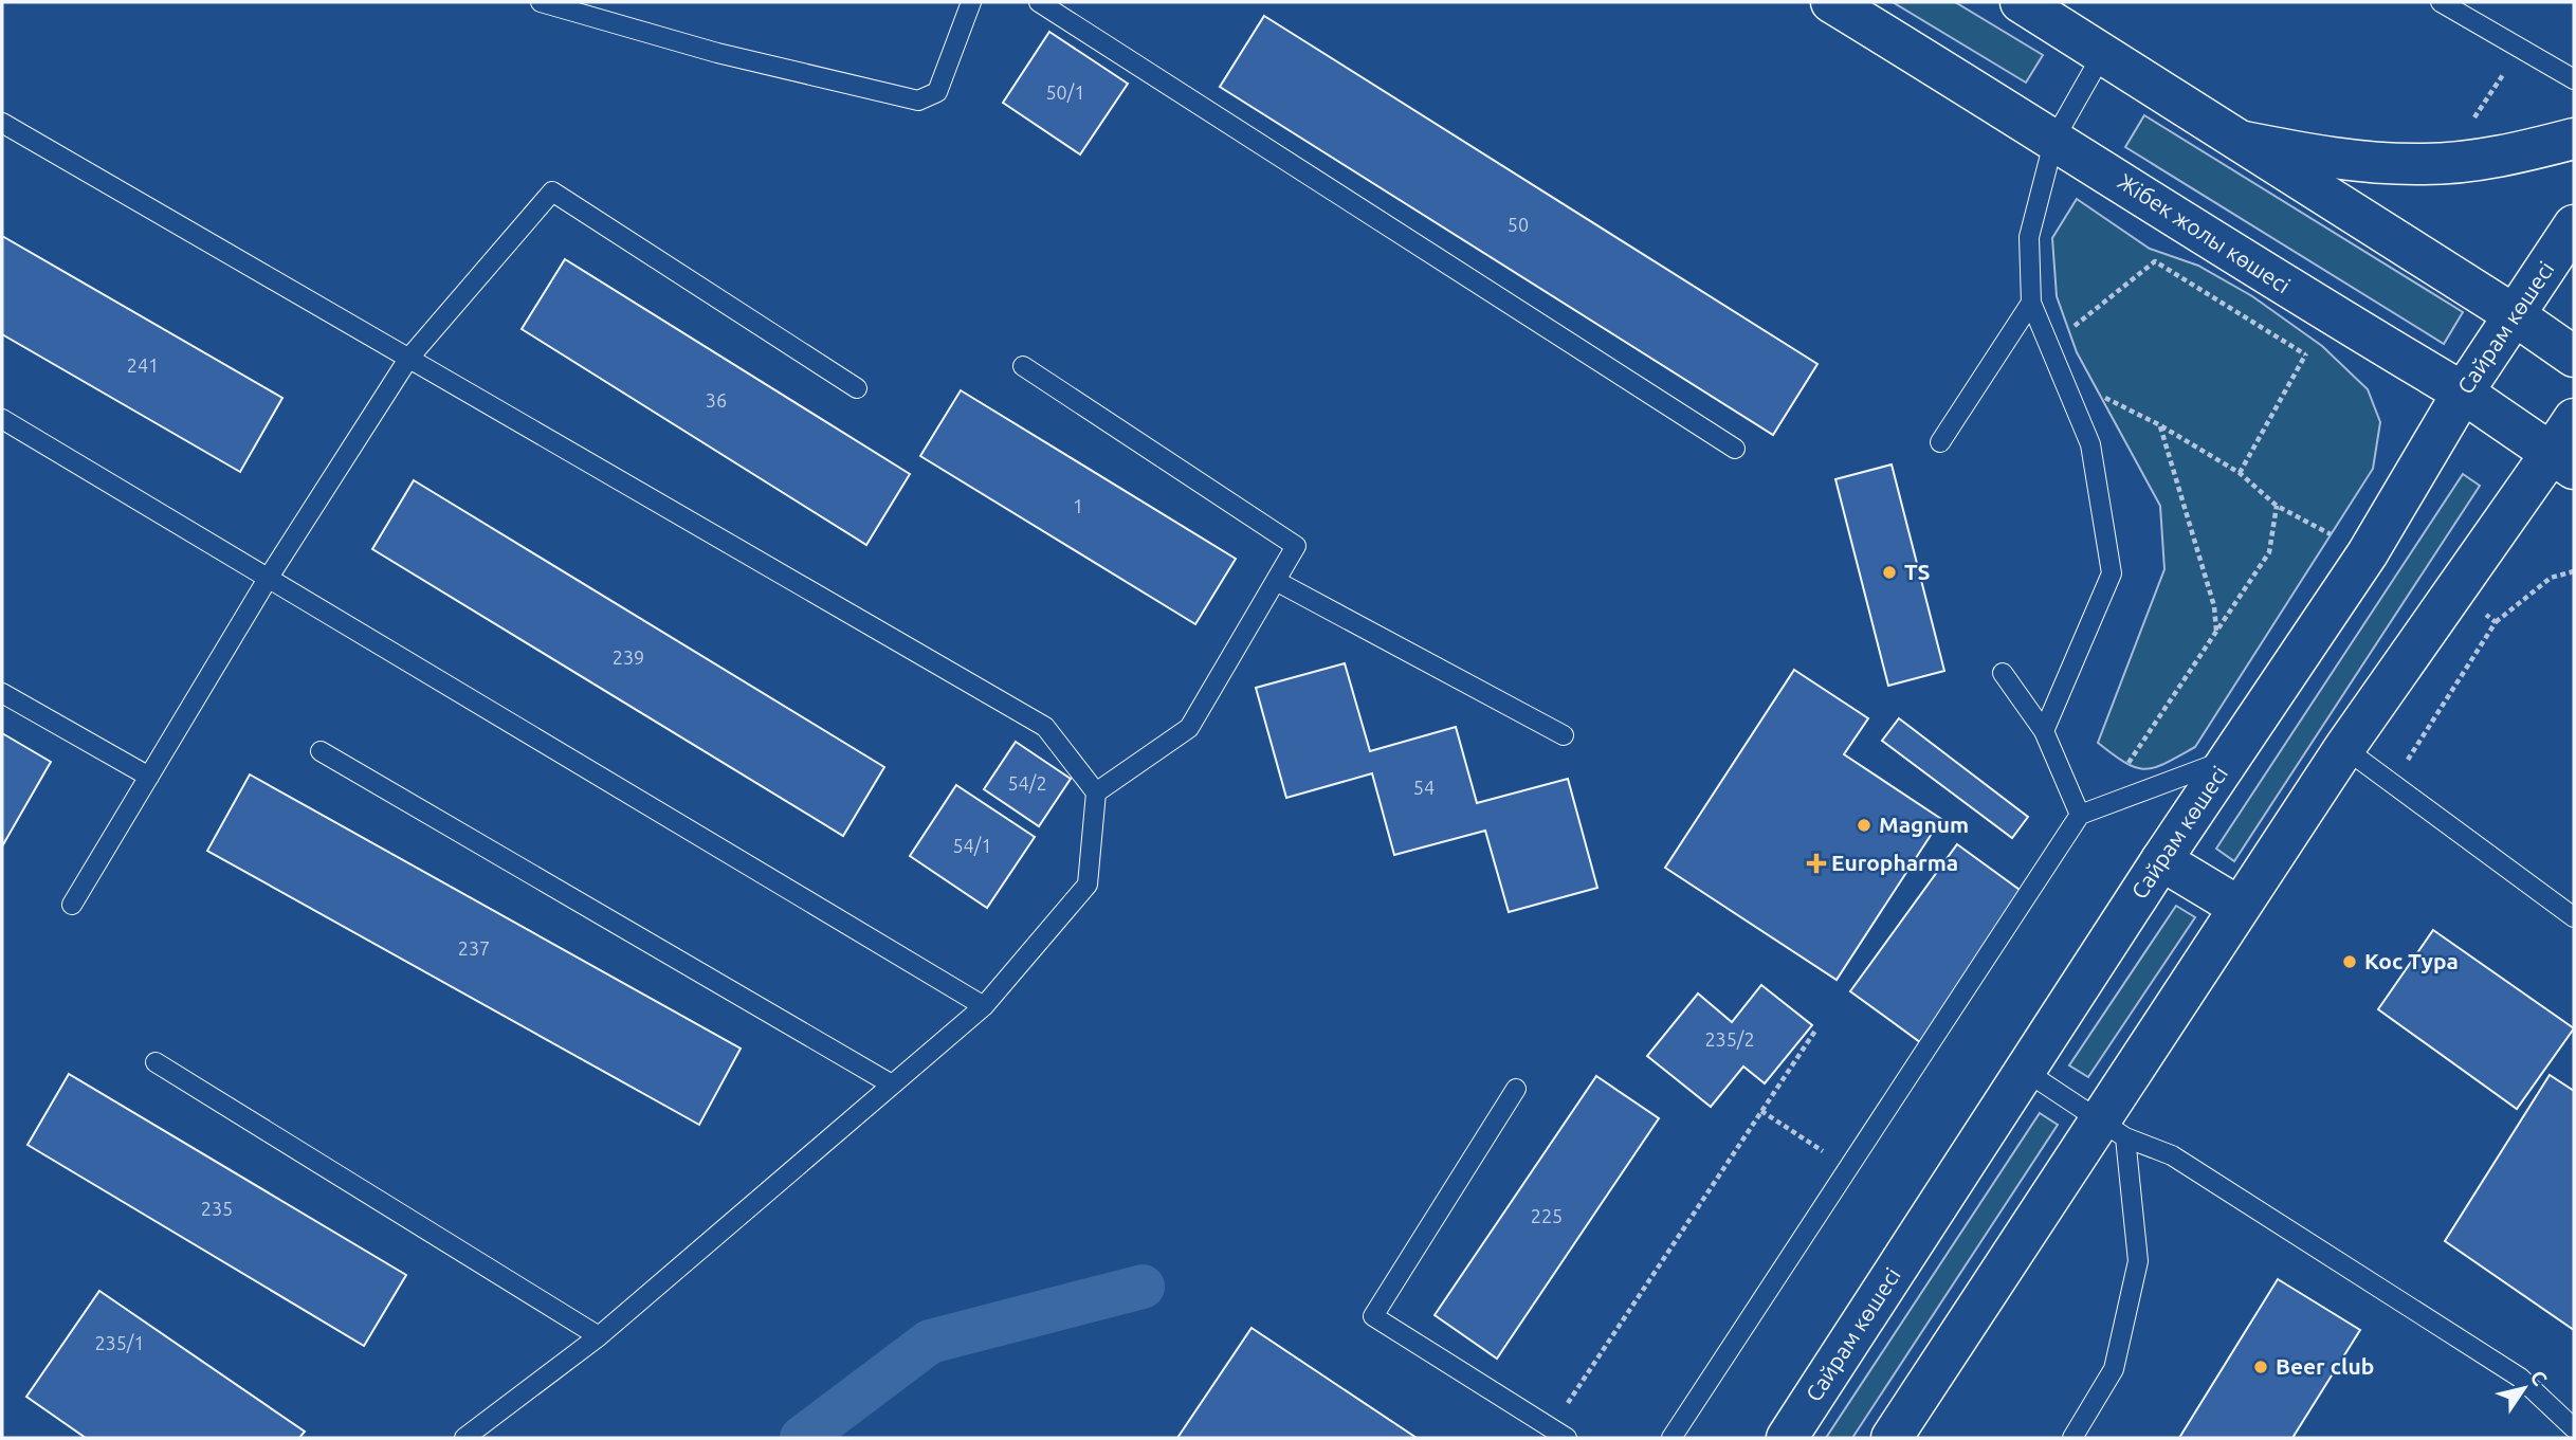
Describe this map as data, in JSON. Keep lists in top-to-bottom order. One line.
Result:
{"streets":{"main road":["Жібек жолы көшесі","Сайрам көшесі"]},"crossings":[["Жібек жолы көшесі","Сайрам көшесі"]],"places":{"other":["TS","Magnum","Кос Тура","Beer club"],"health":["Europharma"]},"house_numbers":["50/1","50","241","36","1","239","54/2","54","54/1","237","235/2","235","225","235/1"],"north":"top right"}
